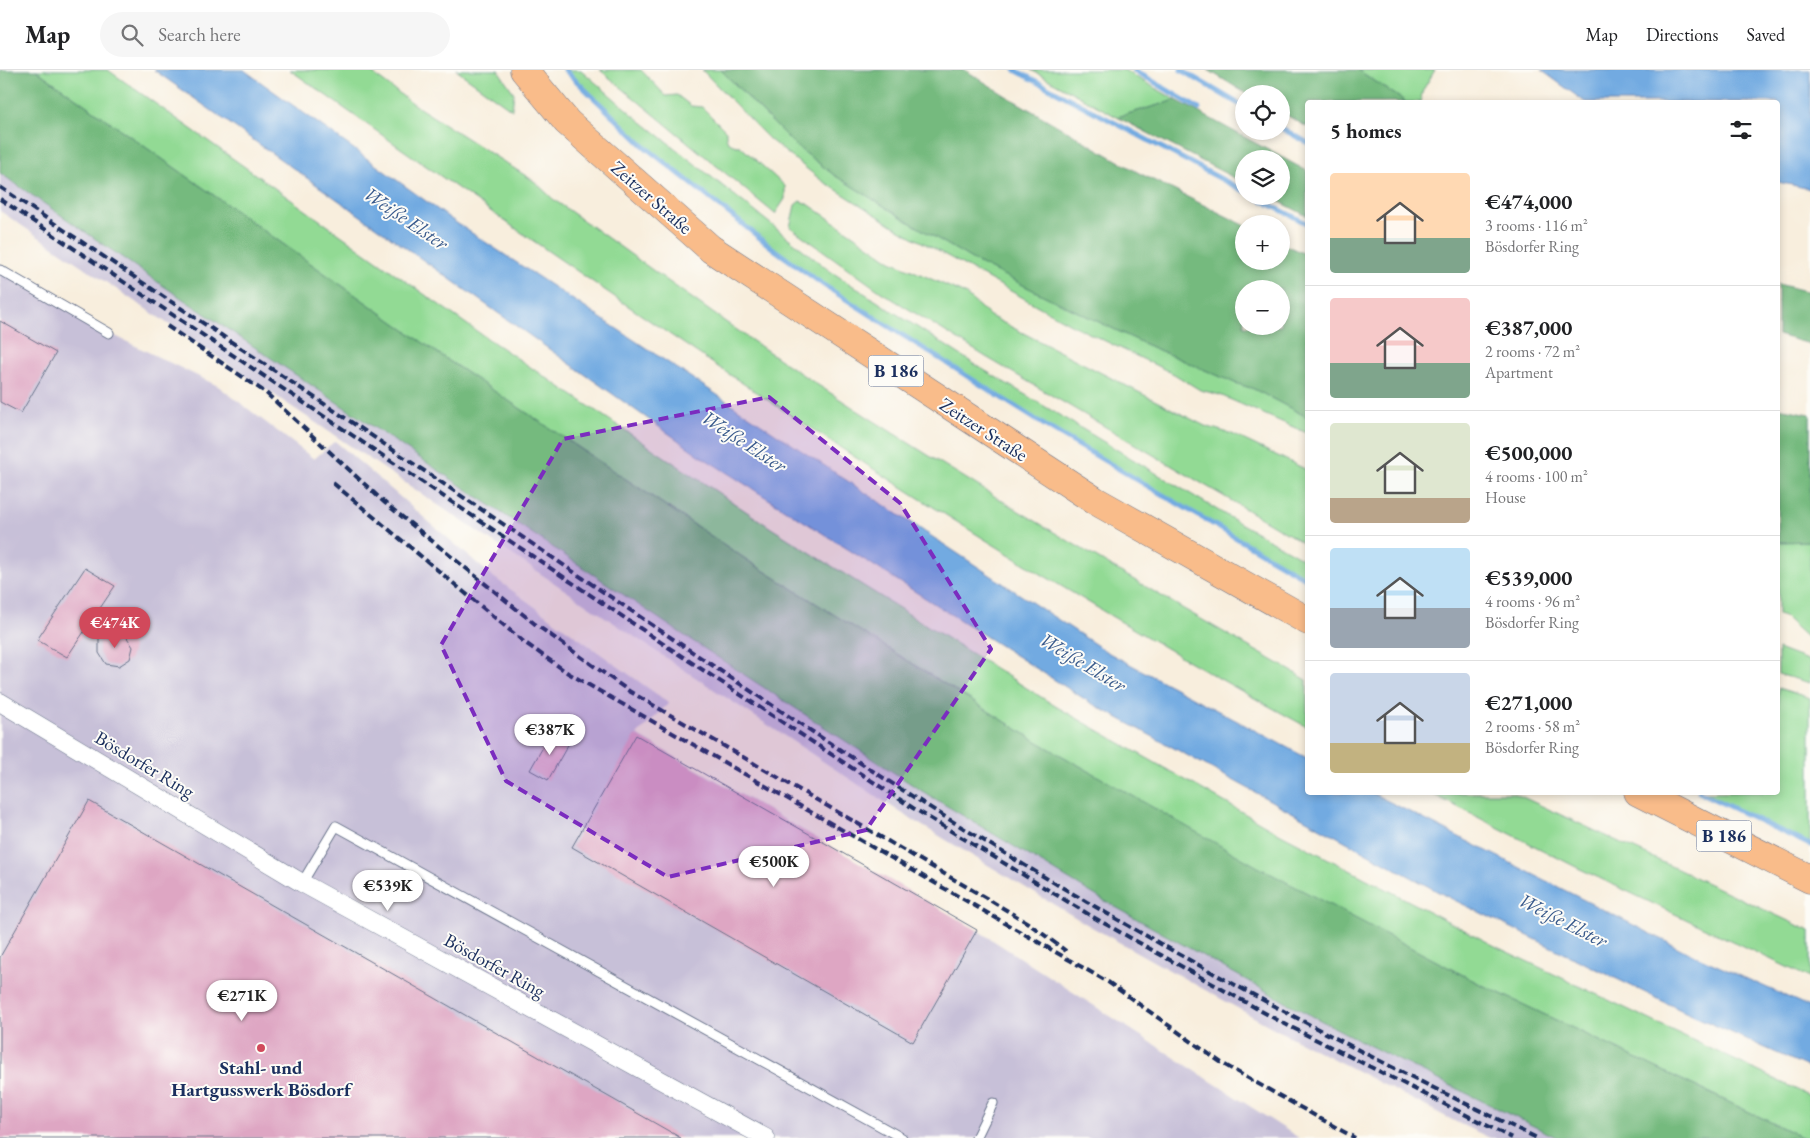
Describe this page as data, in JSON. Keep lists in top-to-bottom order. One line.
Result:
{"streets":{"main road":["Zeitzer Straße","B 186"],"street":["Bösdorfer Ring"]},"water":["Weiße Elster"],"places":["Stahl- und Hartgusswerk Bösdorf"],"page":{"header":"Map","search":"Search here","nav":["Map","Directions","Saved"],"map_buttons":["+","−"],"heading":"5 homes","list":[{"name":"€474,000","note":"3 rooms · 116 m² · Bösdorfer Ring"},{"name":"€387,000","note":"2 rooms · 72 m² · Apartment"},{"name":"€500,000","note":"4 rooms · 100 m² · House"},{"name":"€539,000","note":"4 rooms · 96 m² · Bösdorfer Ring"},{"name":"€271,000","note":"2 rooms · 58 m² · Bösdorfer Ring"}],"price":["€474K","€387K","€500K","€539K","€271K"]}}
